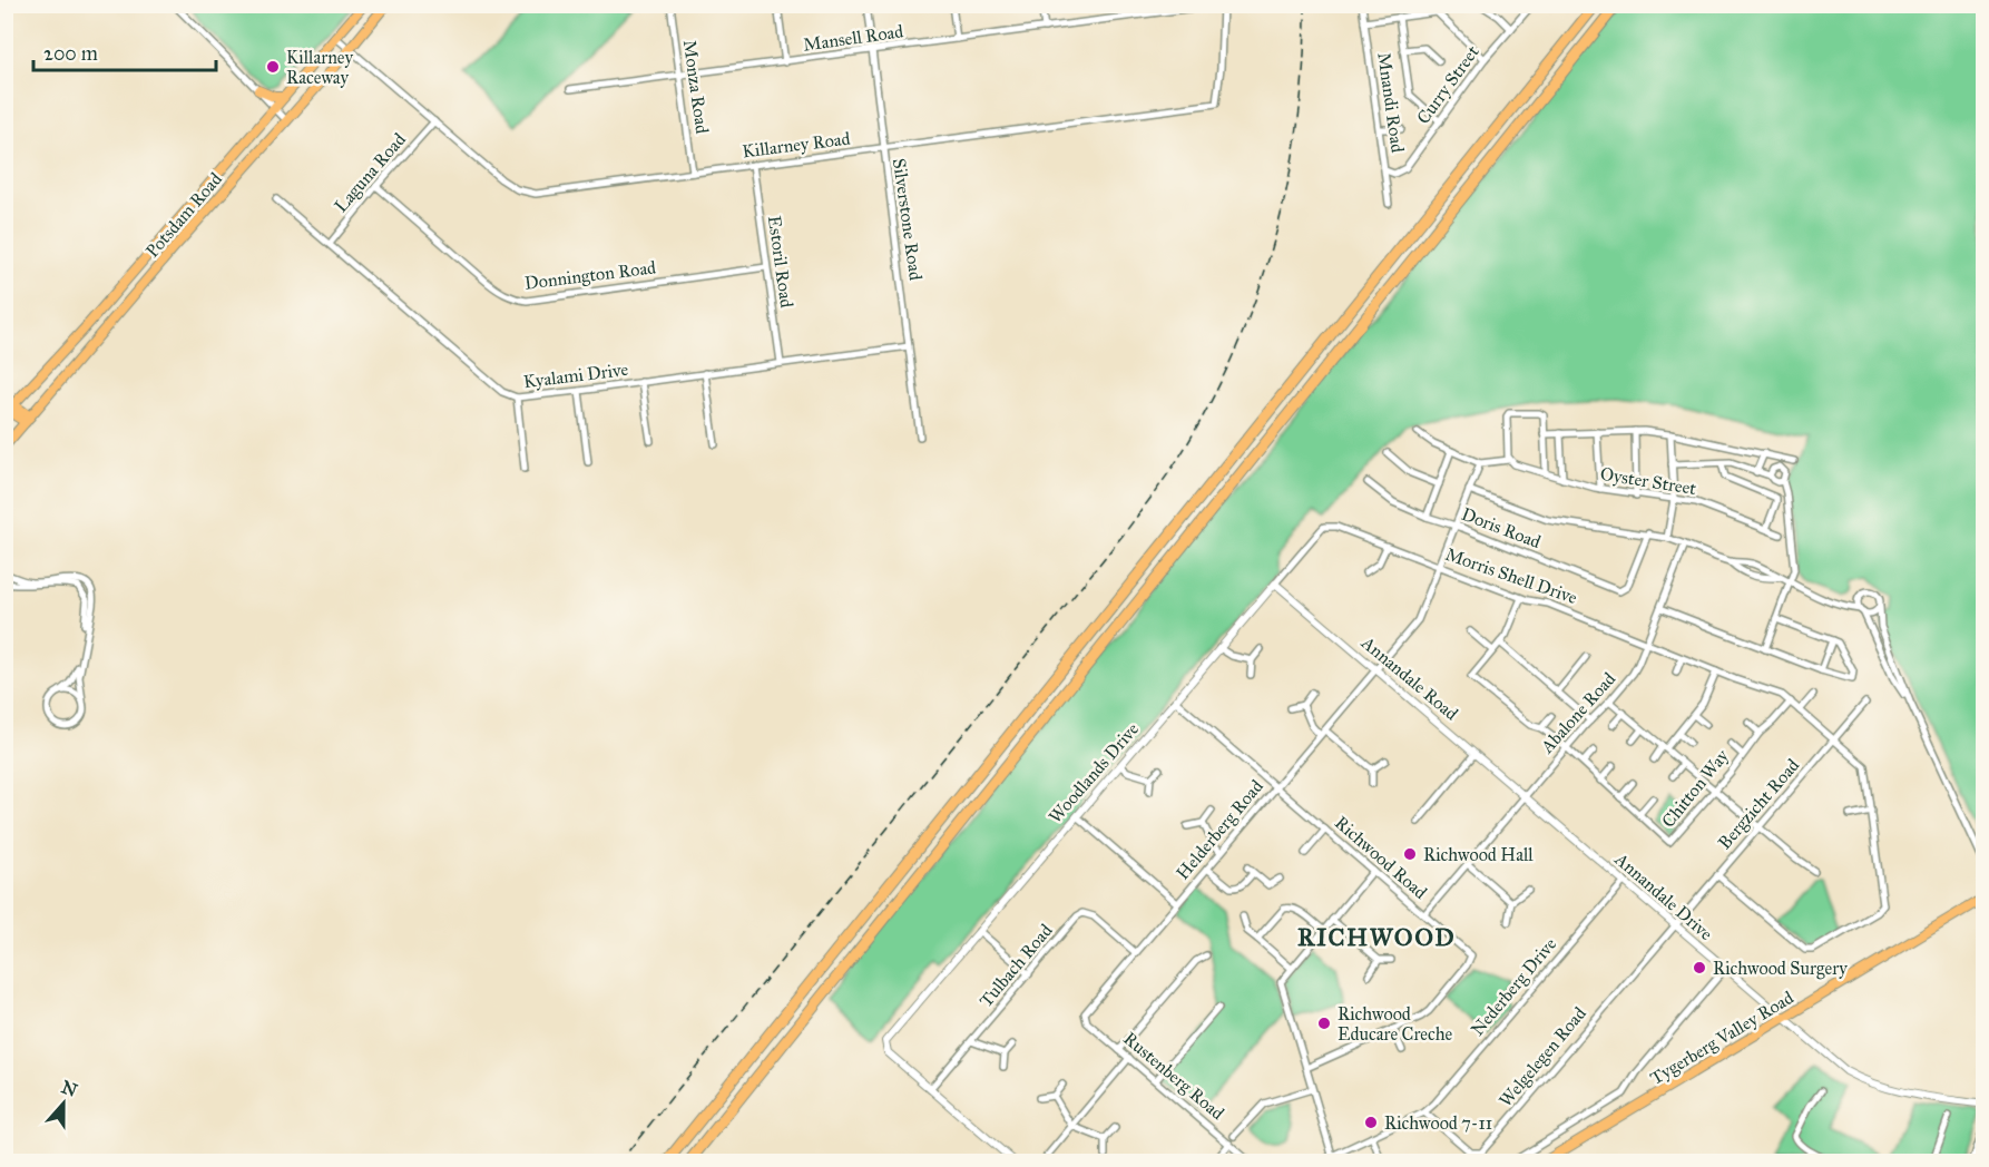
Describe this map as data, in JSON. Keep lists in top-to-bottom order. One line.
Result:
{"streets":{"main road":["Potsdam Road","Tygerberg Valley Road"],"street":["Mansell Road","Curry Street","Monza Road","Mnandi Road","Killarney Road","Laguna Road","Silverstone Road","Estoril Road","Donnington Road","Kyalami Drive","Oyster Street","Doris Road","Morris Shell Drive","Annandale Road","Abalone Road","Woodlands Drive","Chitton Way","Bergzicht Road","Helderberg Road","Richwood Road","Annandale Drive","Tulbach Road","Nederberg Drive","Welgelegen Road","Rustenberg Road"]},"crossings":[["Mansell Road","Monza Road"],["Mansell Road","Killarney Road"],["Mansell Road","Silverstone Road"],["Curry Street","Mnandi Road"],["Monza Road","Killarney Road"],["Killarney Road","Laguna Road"],["Killarney Road","Potsdam Road"],["Killarney Road","Silverstone Road"],["Killarney Road","Estoril Road"],["Laguna Road","Donnington Road"],["Laguna Road","Kyalami Drive"],["Silverstone Road","Kyalami Drive"],["Estoril Road","Donnington Road"],["Estoril Road","Kyalami Drive"],["Morris Shell Drive","Abalone Road"],["Morris Shell Drive","Woodlands Drive"],["Morris Shell Drive","Chitton Way"],["Morris Shell Drive","Bergzicht Road"],["Annandale Road","Abalone Road"],["Annandale Road","Woodlands Drive"],["Annandale Road","Helderberg Road"],["Annandale Road","Annandale Drive"],["Abalone Road","Chitton Way"],["Abalone Road","Richwood Road"],["Abalone Road","Annandale Drive"],["Woodlands Drive","Richwood Road"],["Woodlands Drive","Tulbach Road"],["Bergzicht Road","Annandale Drive"],["Bergzicht Road","Welgelegen Road"],["Helderberg Road","Richwood Road"],["Helderberg Road","Tulbach Road"],["Helderberg Road","Rustenberg Road"],["Annandale Drive","Nederberg Drive"],["Annandale Drive","Tygerberg Valley Road"],["Annandale Drive","Welgelegen Road"],["Nederberg Drive","Welgelegen Road"]],"districts":["RICHWOOD"],"places":["Killarney Raceway","Richwood Hall","Richwood Surgery","Richwood Educare Creche","Richwood 7-11"],"scale_bar":"200 m","north":"top"}
